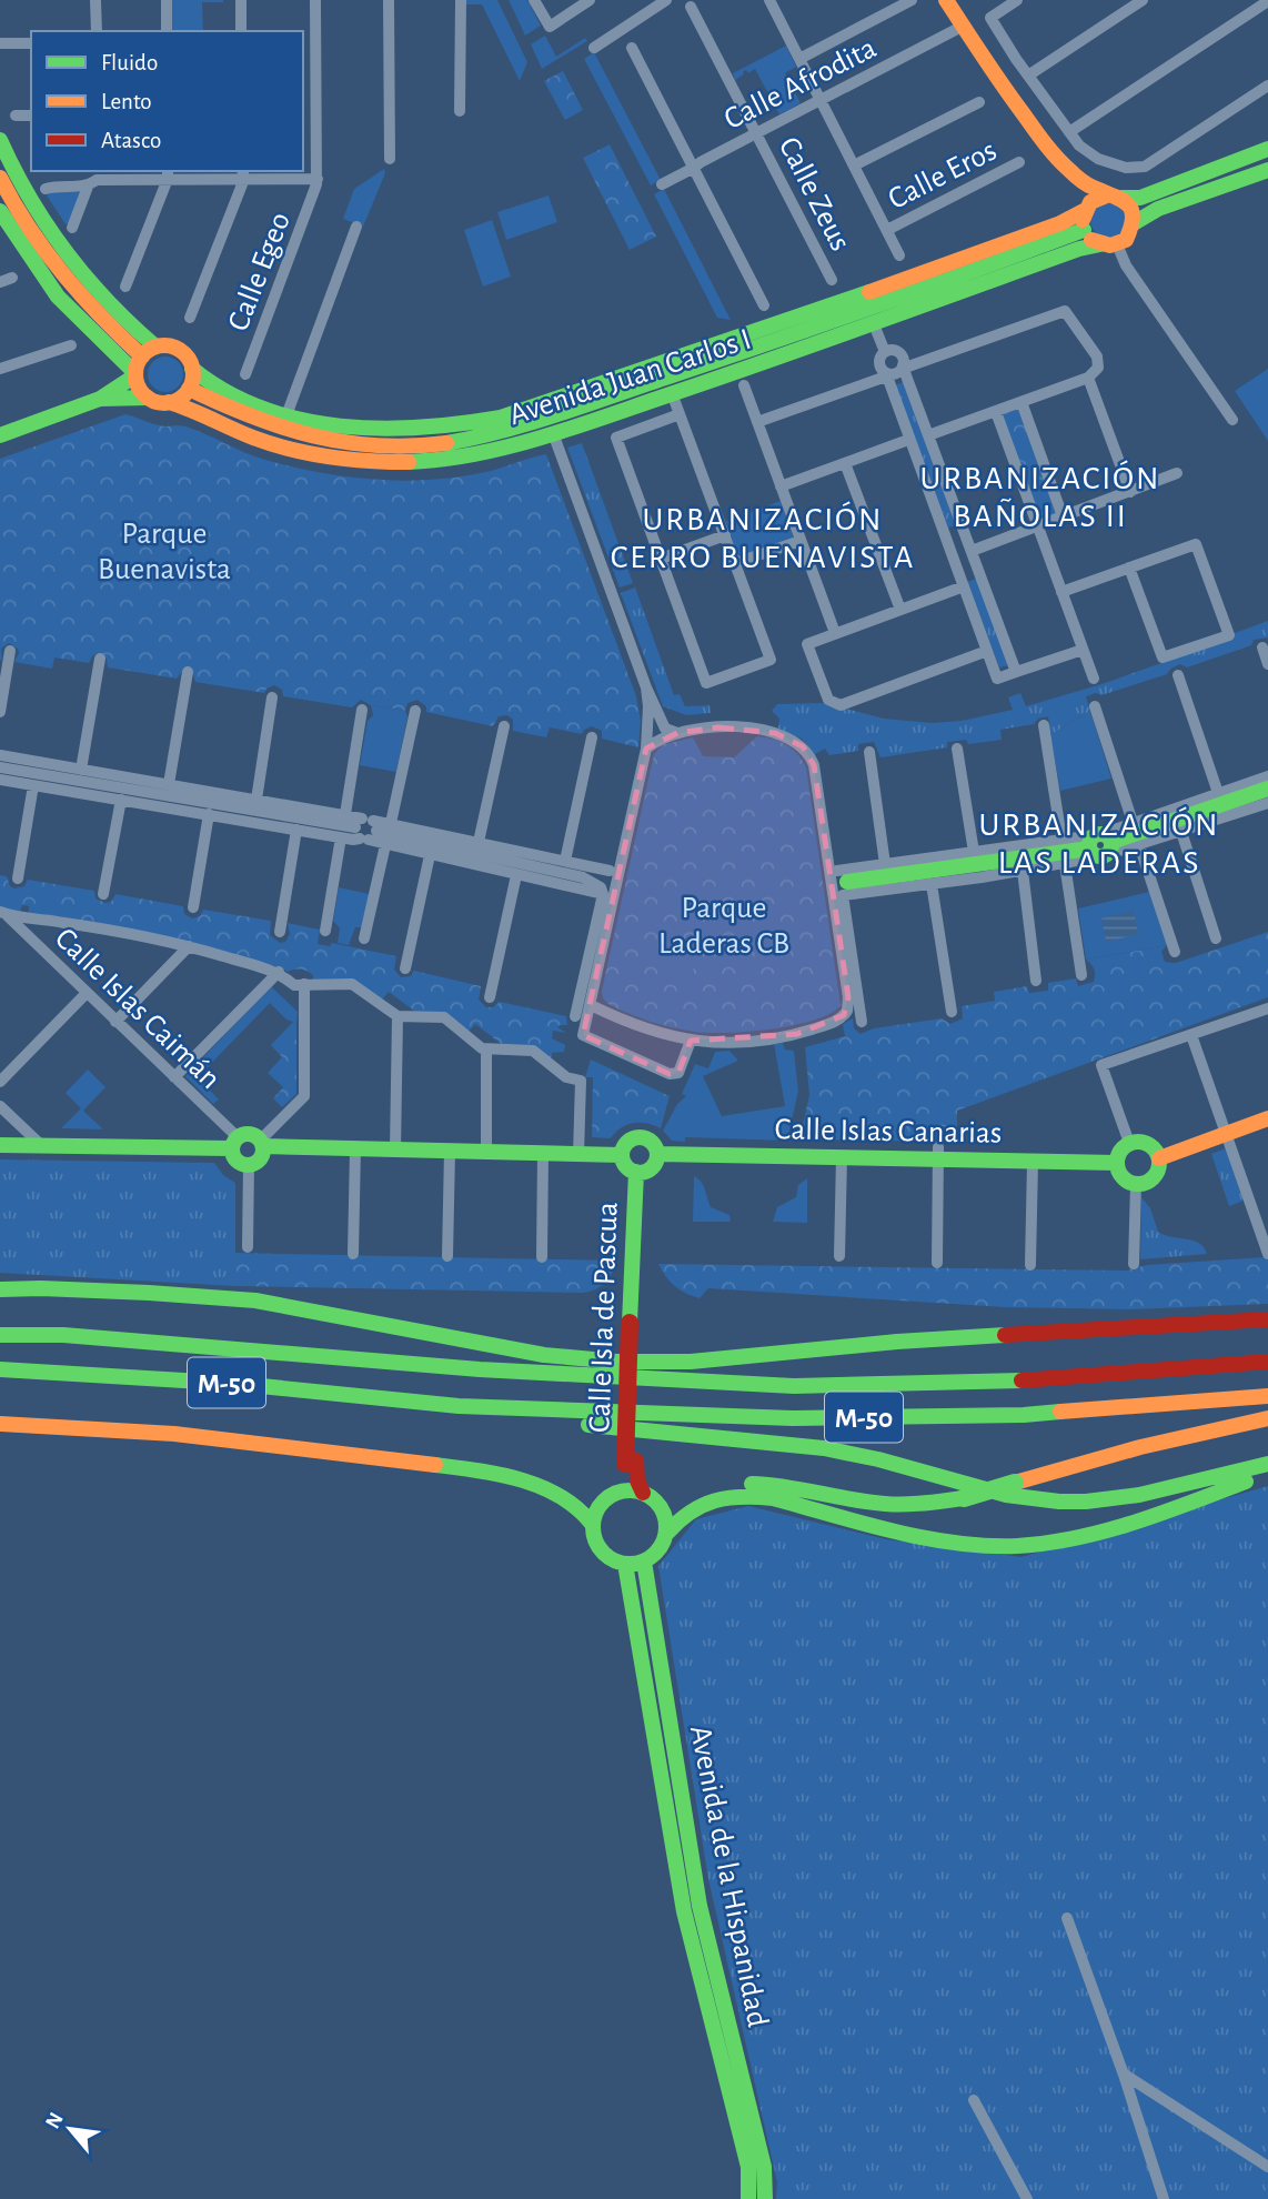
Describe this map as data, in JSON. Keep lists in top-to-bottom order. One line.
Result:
{"streets":{"main road":["Avenida Juan Carlos I","Calle Islas Canarias","Calle Isla de Pascua","M-50","Avenida de la Hispanidad"],"street":["Calle Afrodita","Calle Eros","Calle Zeus","Calle Egeo","Calle Islas Caimán"]},"crossings":[["Calle Afrodita","Calle Zeus"],["Calle Islas Canarias","Calle Isla de Pascua"]],"districts":["URBANIZACIÓN BAÑOLAS II","URBANIZACIÓN CERRO BUENAVISTA","URBANIZACIÓN LAS LADERAS"],"parks":["Parque Buenavista","Parque Laderas CB"],"legend":["Fluido","Lento","Atasco"],"north":"top left"}
